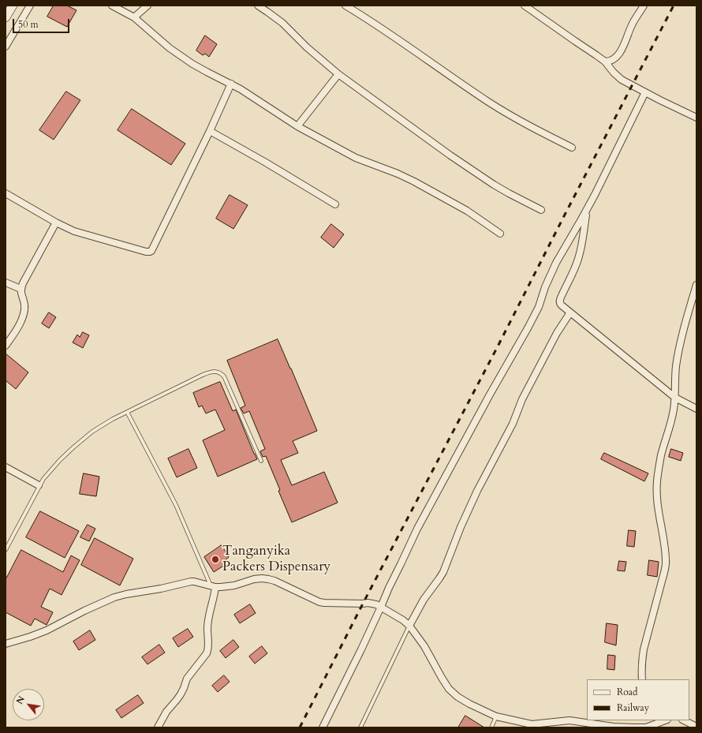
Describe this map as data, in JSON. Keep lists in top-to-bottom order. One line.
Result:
{"places":["Tanganyika Packers Dispensary"],"legend":["Road","Railway"],"scale_bar":"50 m","north":"top left"}
